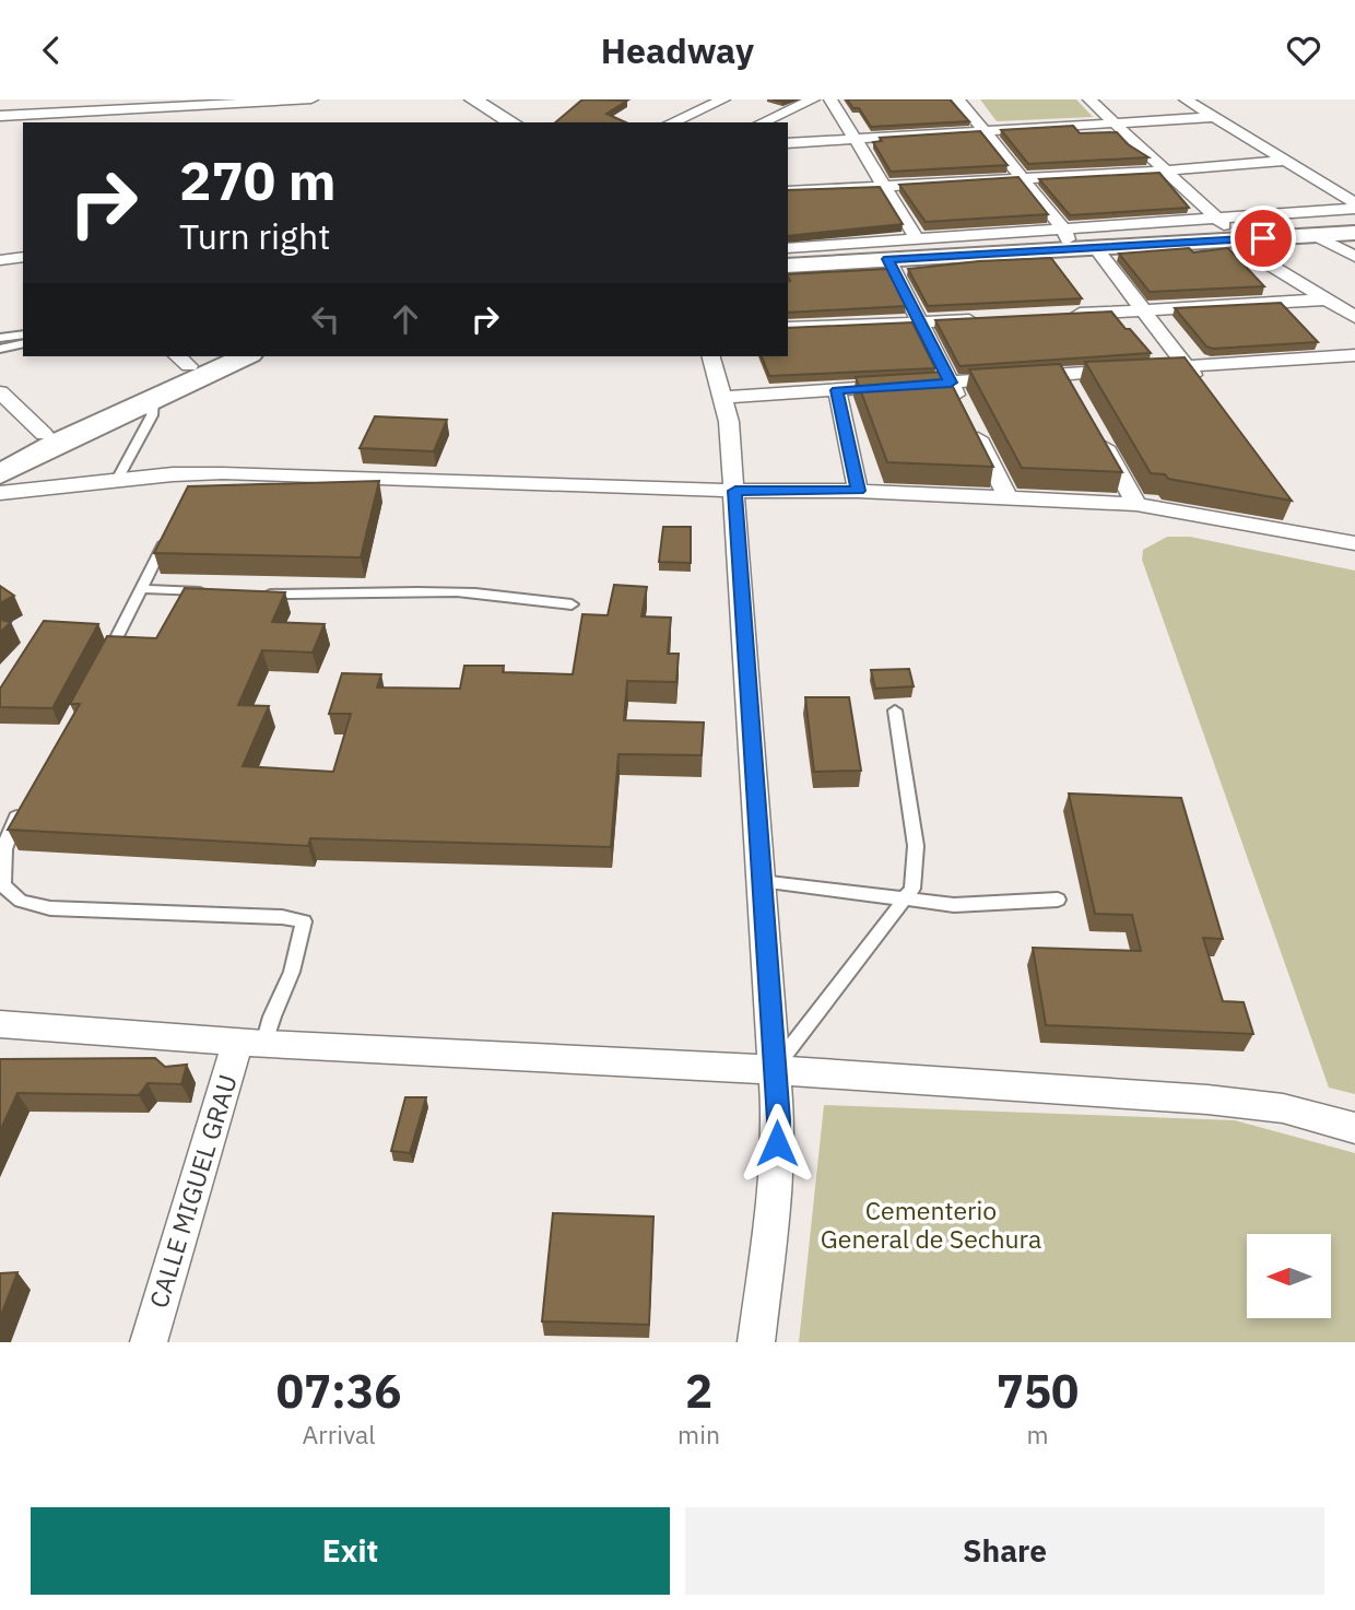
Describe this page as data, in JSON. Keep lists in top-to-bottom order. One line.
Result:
{"streets":{"street":["CALLE MIGUEL GRAU"]},"parks":["Cementerio General de Sechura"],"north":"left","page":{"header":"Headway","turn":["270 m","Turn right"],"eta":["07:36","Arrival","2","min","750","m"],"buttons":["Exit","Share"]}}
